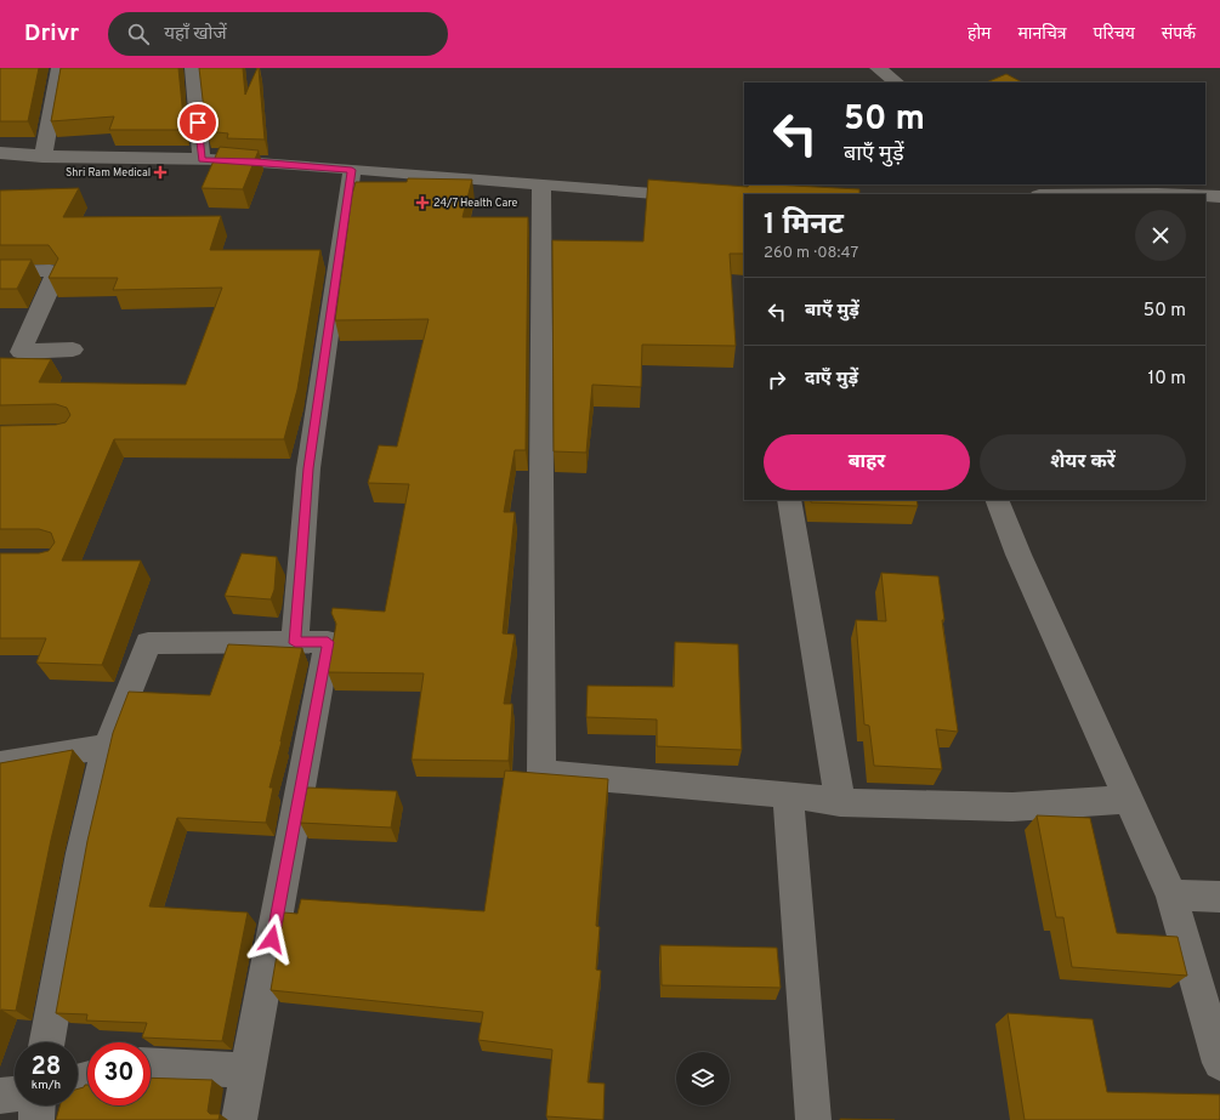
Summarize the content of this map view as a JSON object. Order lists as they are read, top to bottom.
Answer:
{
  "places": {
    "health": ["Shri Ram Medical", "24/7 Health Care"]
  },
  "page": {
    "header": "Drivr",
    "search": "यहाँ खोजें",
    "nav": [
      "होम",
      "मानचित्र",
      "परिचय",
      "संपर्क"
    ],
    "turn": ["50 m", "बाएँ मुड़ें"],
    "heading": ["1 मिनट", "260 m · 08:47"],
    "list": [
      {
        "name": "बाएँ मुड़ें",
        "value": "50 m"
      },
      {
        "name": "दाएँ मुड़ें",
        "value": "10 m"
      }
    ],
    "buttons": ["बाहर", "शेयर करें"],
    "speed": "28 km/h",
    "limit": "30"
  }
}
